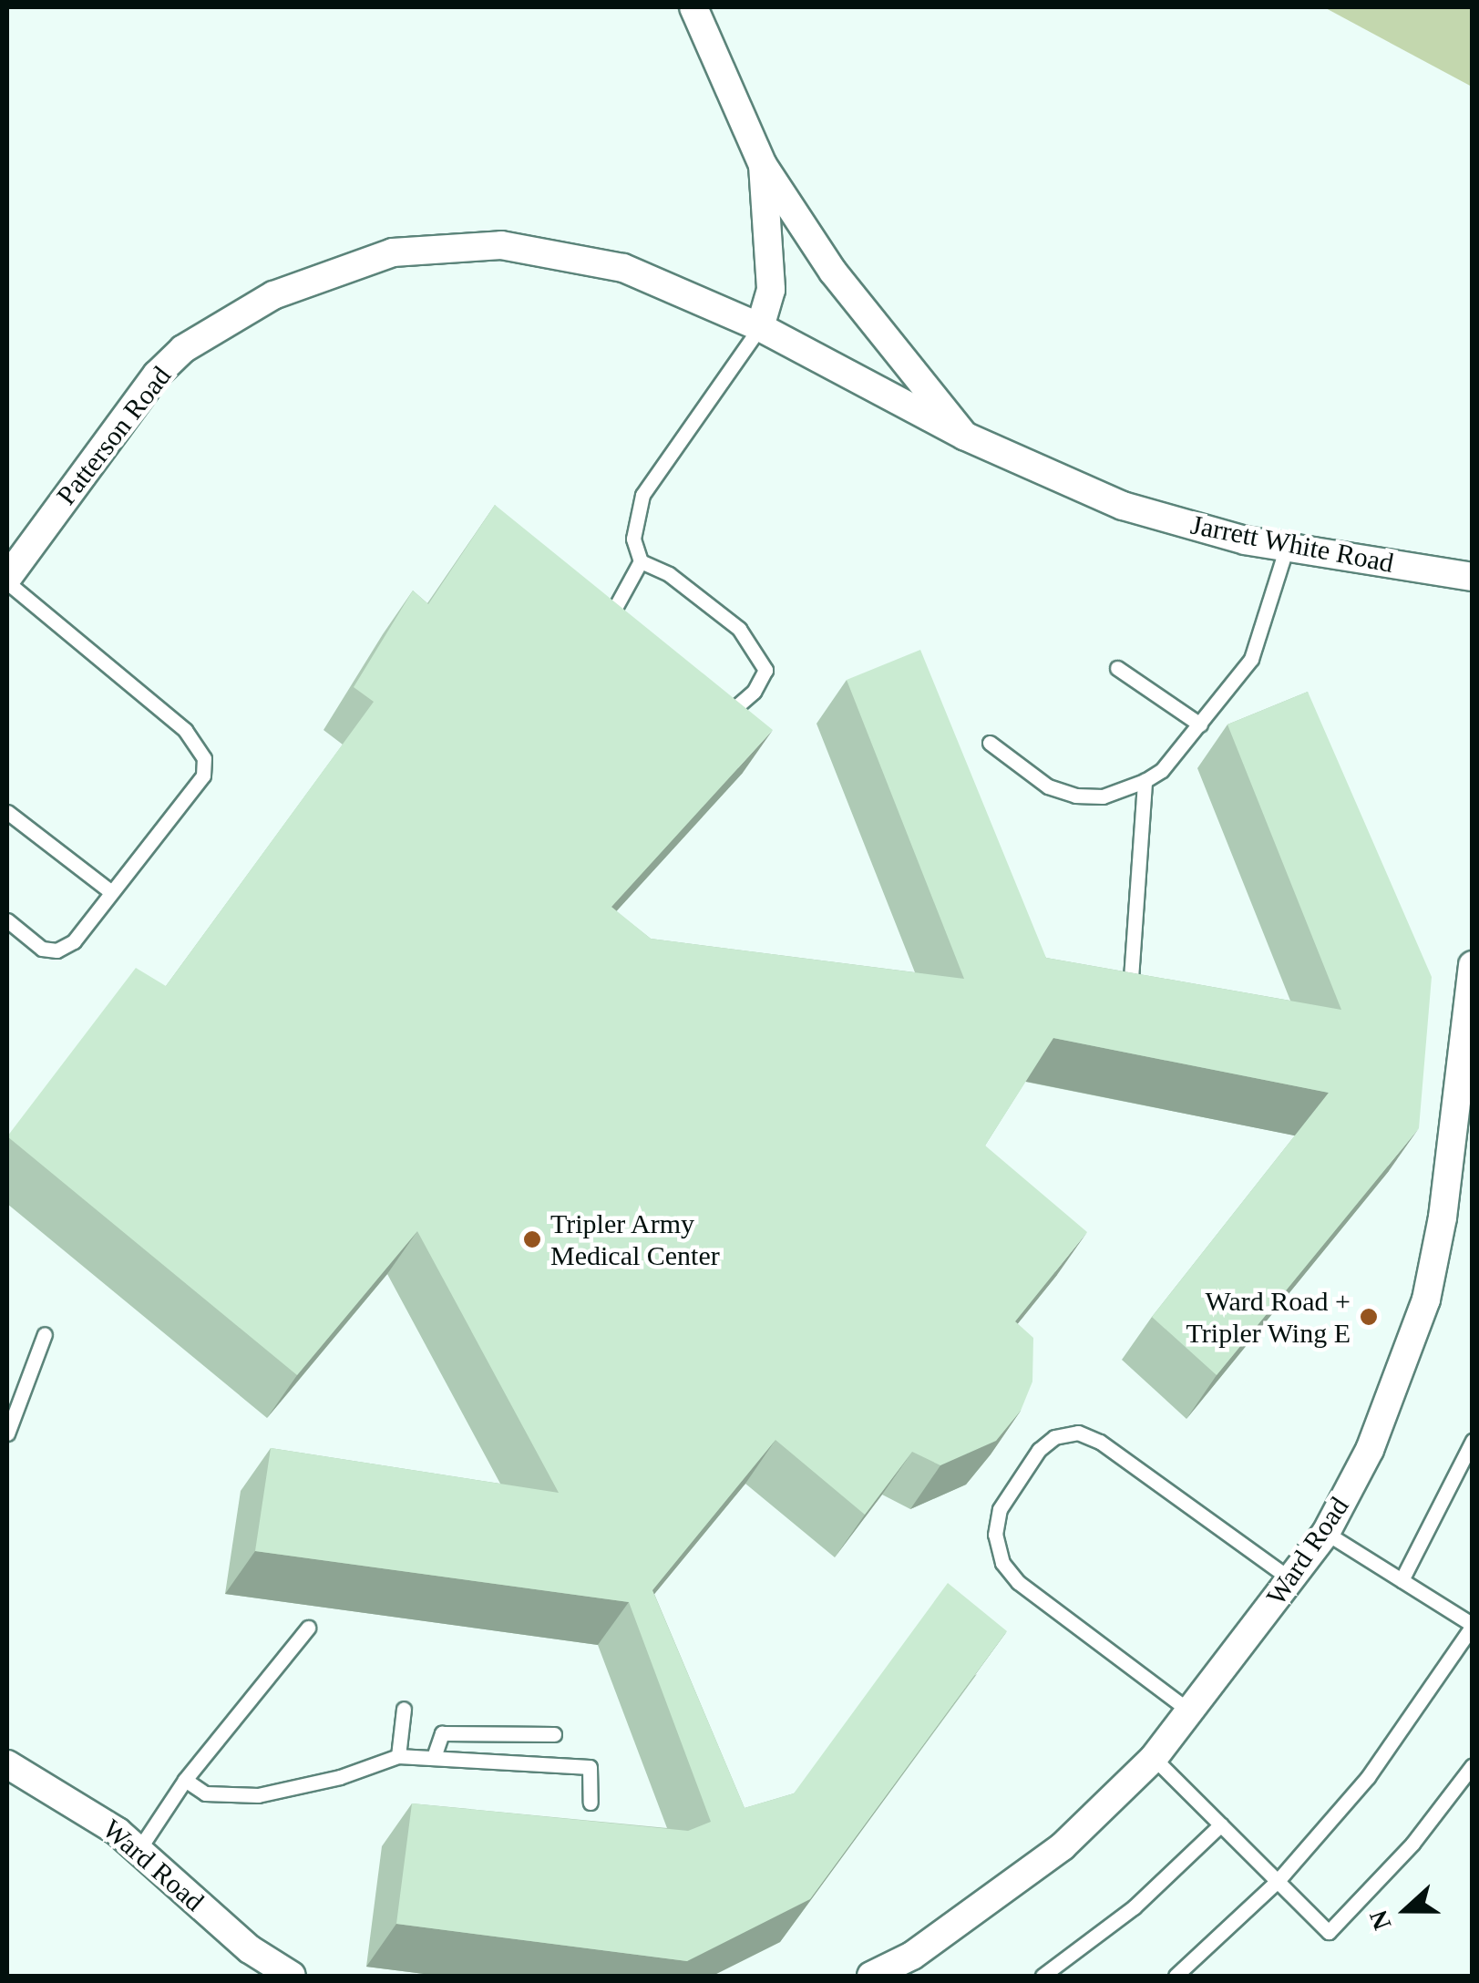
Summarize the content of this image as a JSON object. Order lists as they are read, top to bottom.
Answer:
{
  "streets": {
    "street": ["Patterson Road", "Jarrett White Road", "Ward Road"]
  },
  "crossings": [
    ["Patterson Road", "Jarrett White Road"]
  ],
  "places": ["Tripler Army Medical Center", "Ward Road + Tripler Wing E"],
  "north": "left"
}
